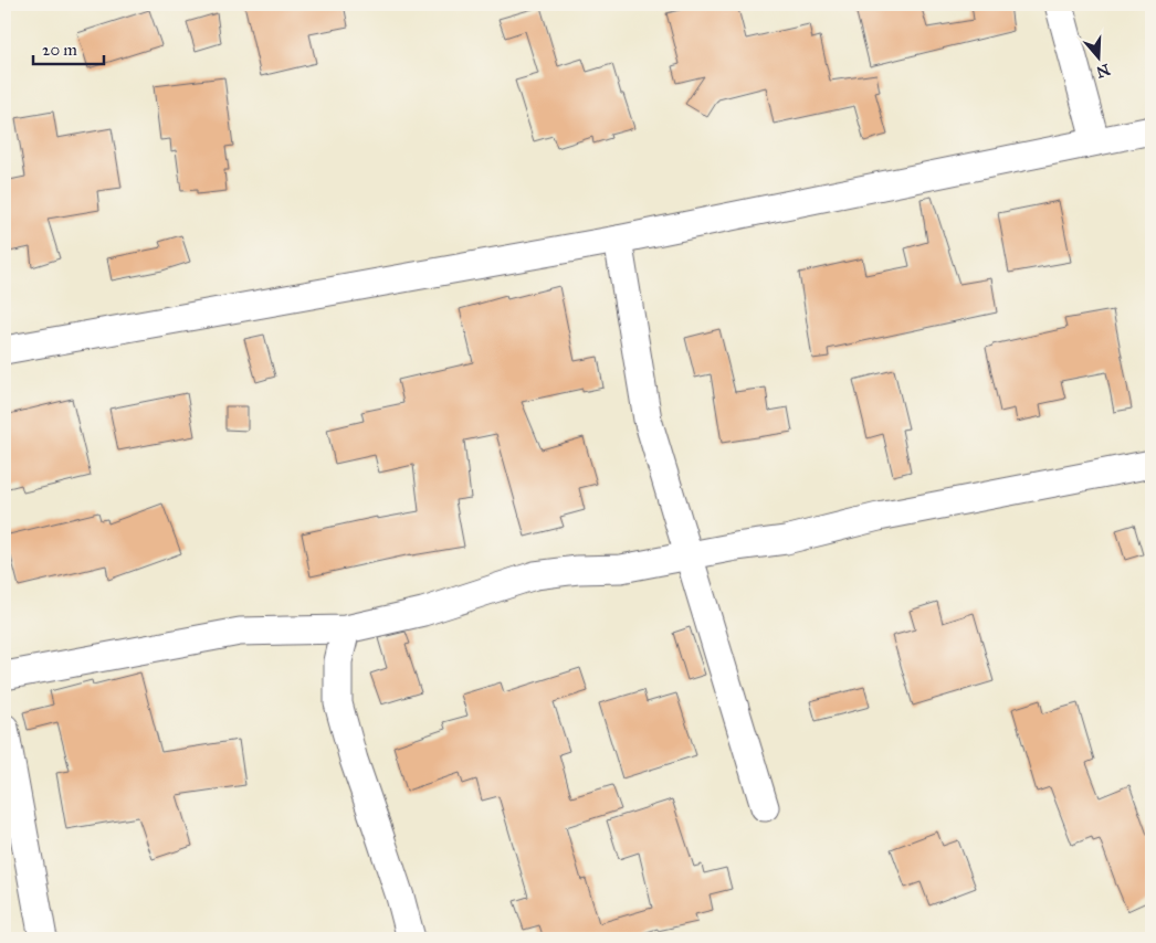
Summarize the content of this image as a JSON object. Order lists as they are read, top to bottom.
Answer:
{
  "scale_bar": "20 m",
  "north": "bottom"
}
